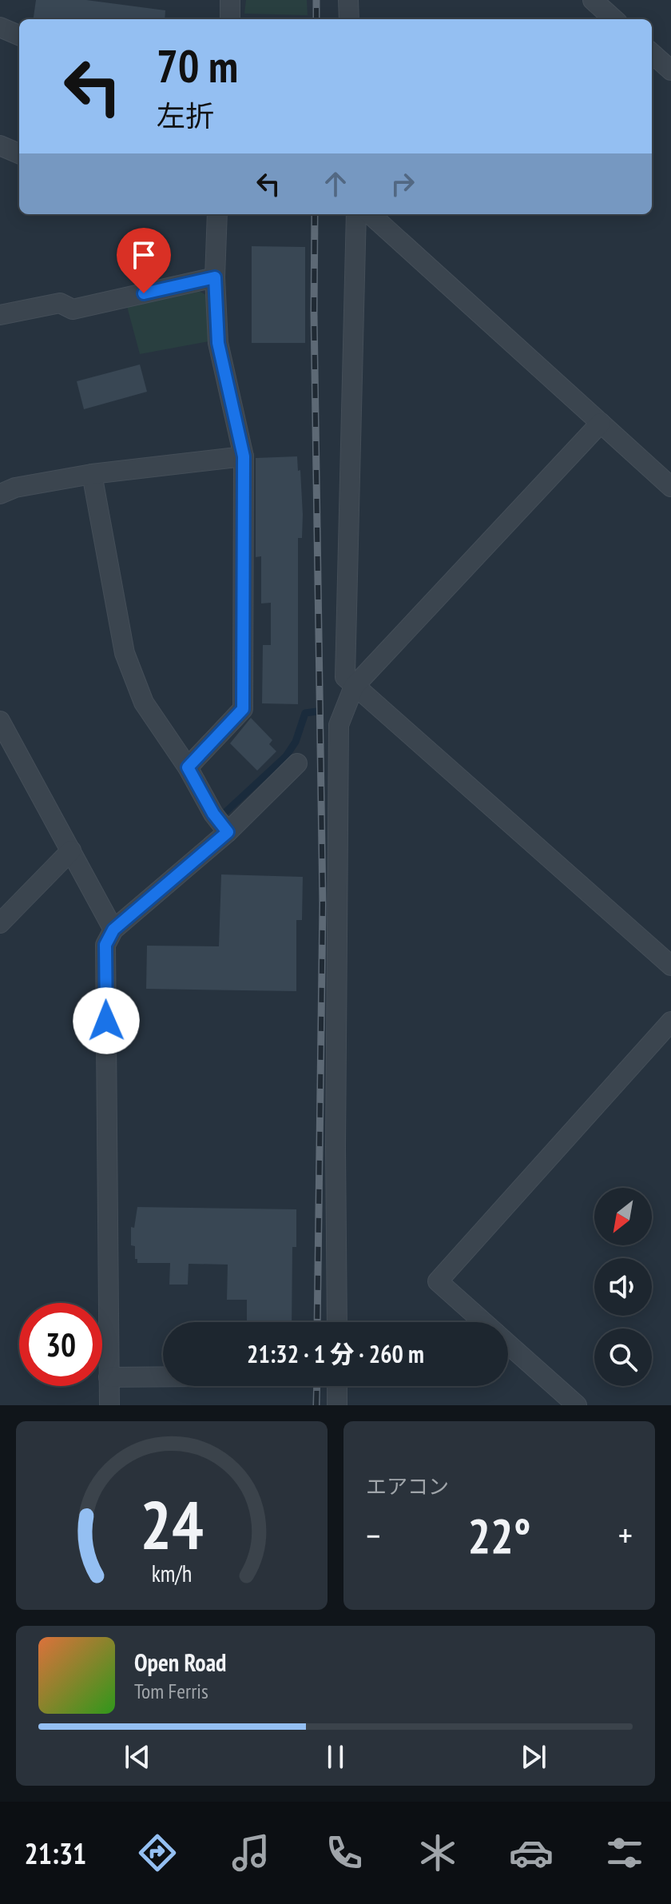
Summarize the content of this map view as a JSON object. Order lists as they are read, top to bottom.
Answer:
{
  "north": "bottom left",
  "page": {
    "turn": ["70 m", "左折"],
    "limit": "30",
    "trip": "21:32 · 1 分 · 260 m",
    "tile": "エアコン",
    "heat": ["−", "22°", "+"],
    "song": ["Open Road", "Tom Ferris"],
    "tabs": "21:31",
    "gauge": ["24", "km/h"]
  }
}
